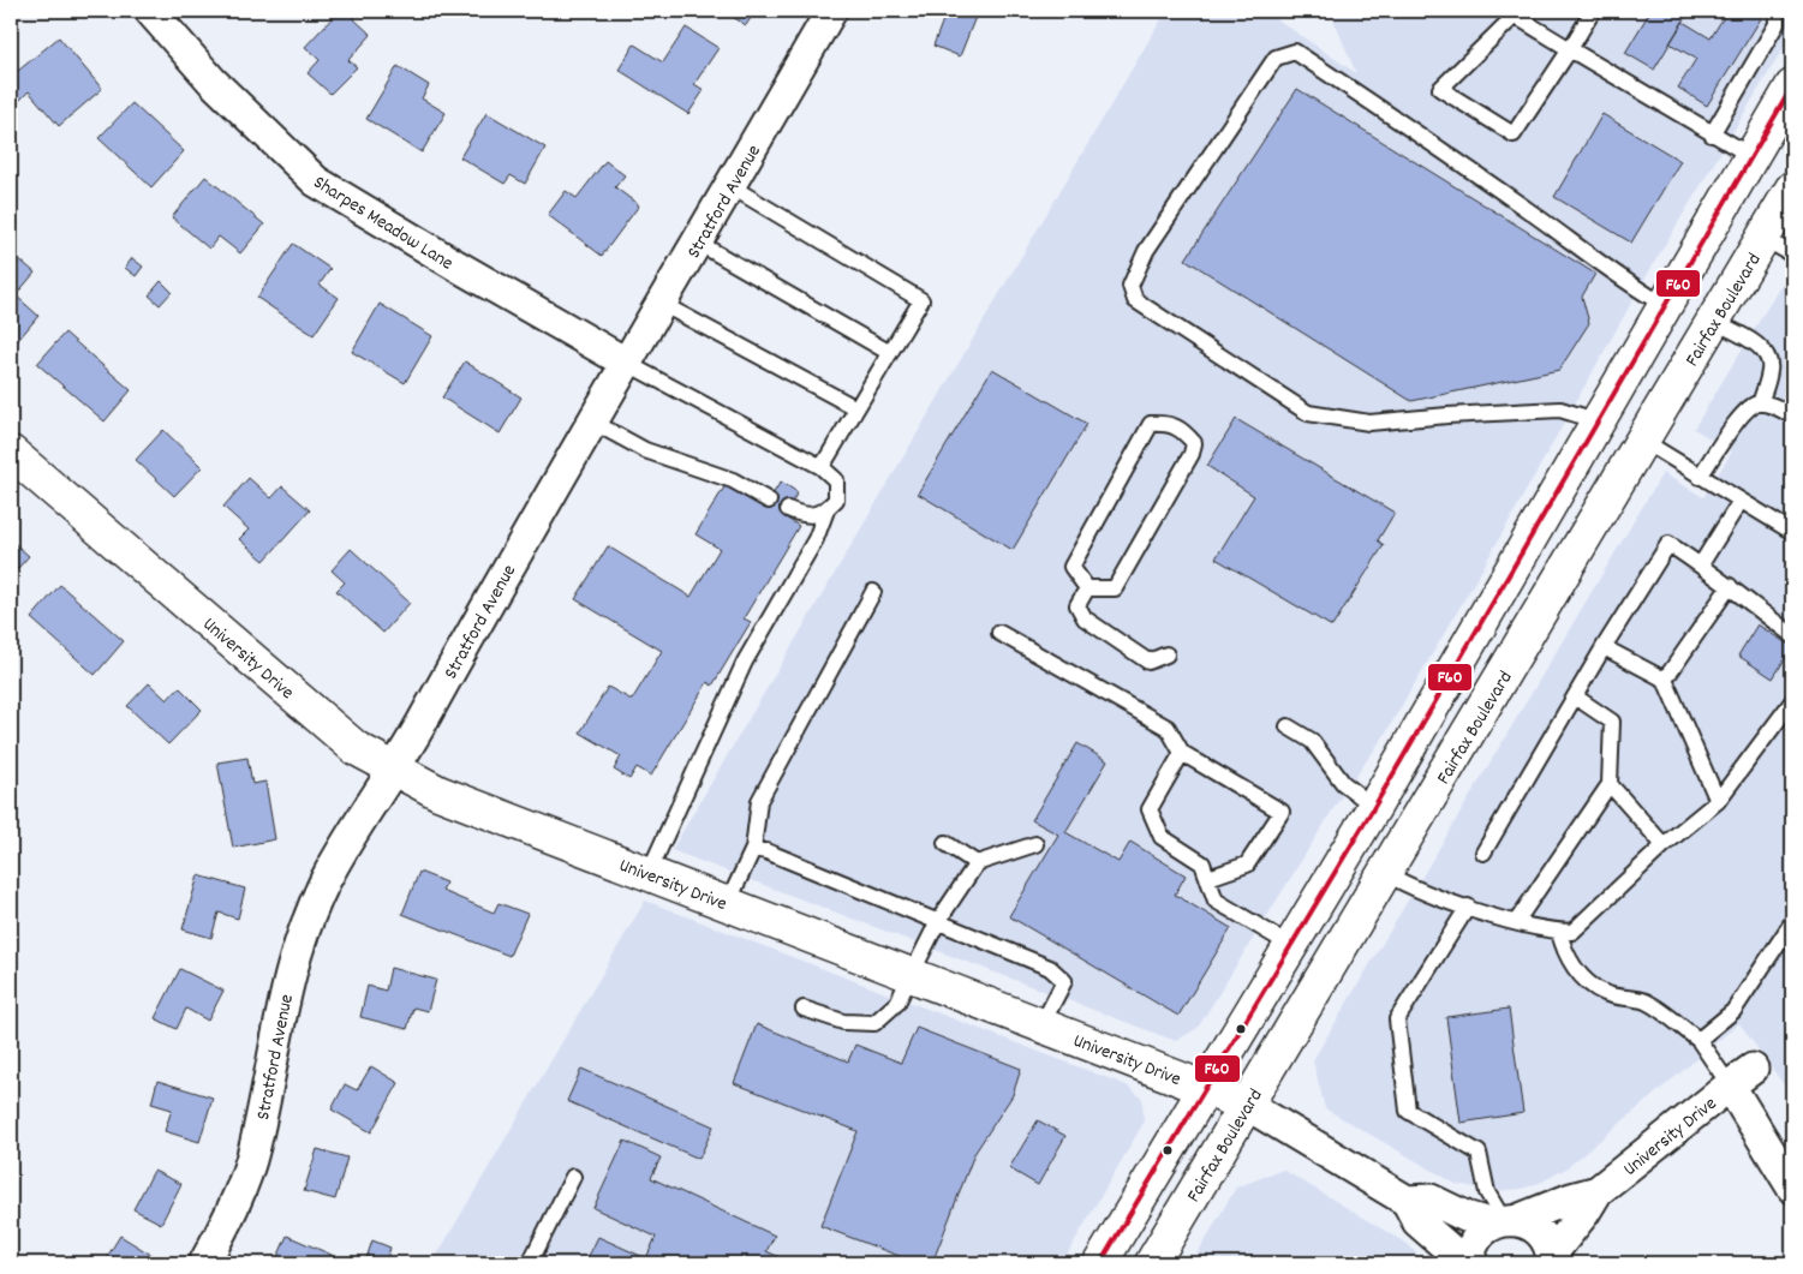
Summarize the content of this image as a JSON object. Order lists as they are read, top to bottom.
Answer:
{
  "streets": {
    "main road": ["Fairfax Boulevard", "University Drive"],
    "street": ["Stratford Avenue", "Sharpes Meadow Lane"]
  },
  "crossings": [
    ["Stratford Avenue", "Sharpes Meadow Lane"],
    ["Stratford Avenue", "University Drive"],
    ["Fairfax Boulevard", "University Drive"]
  ],
  "lines": ["transit line F60"]
}
